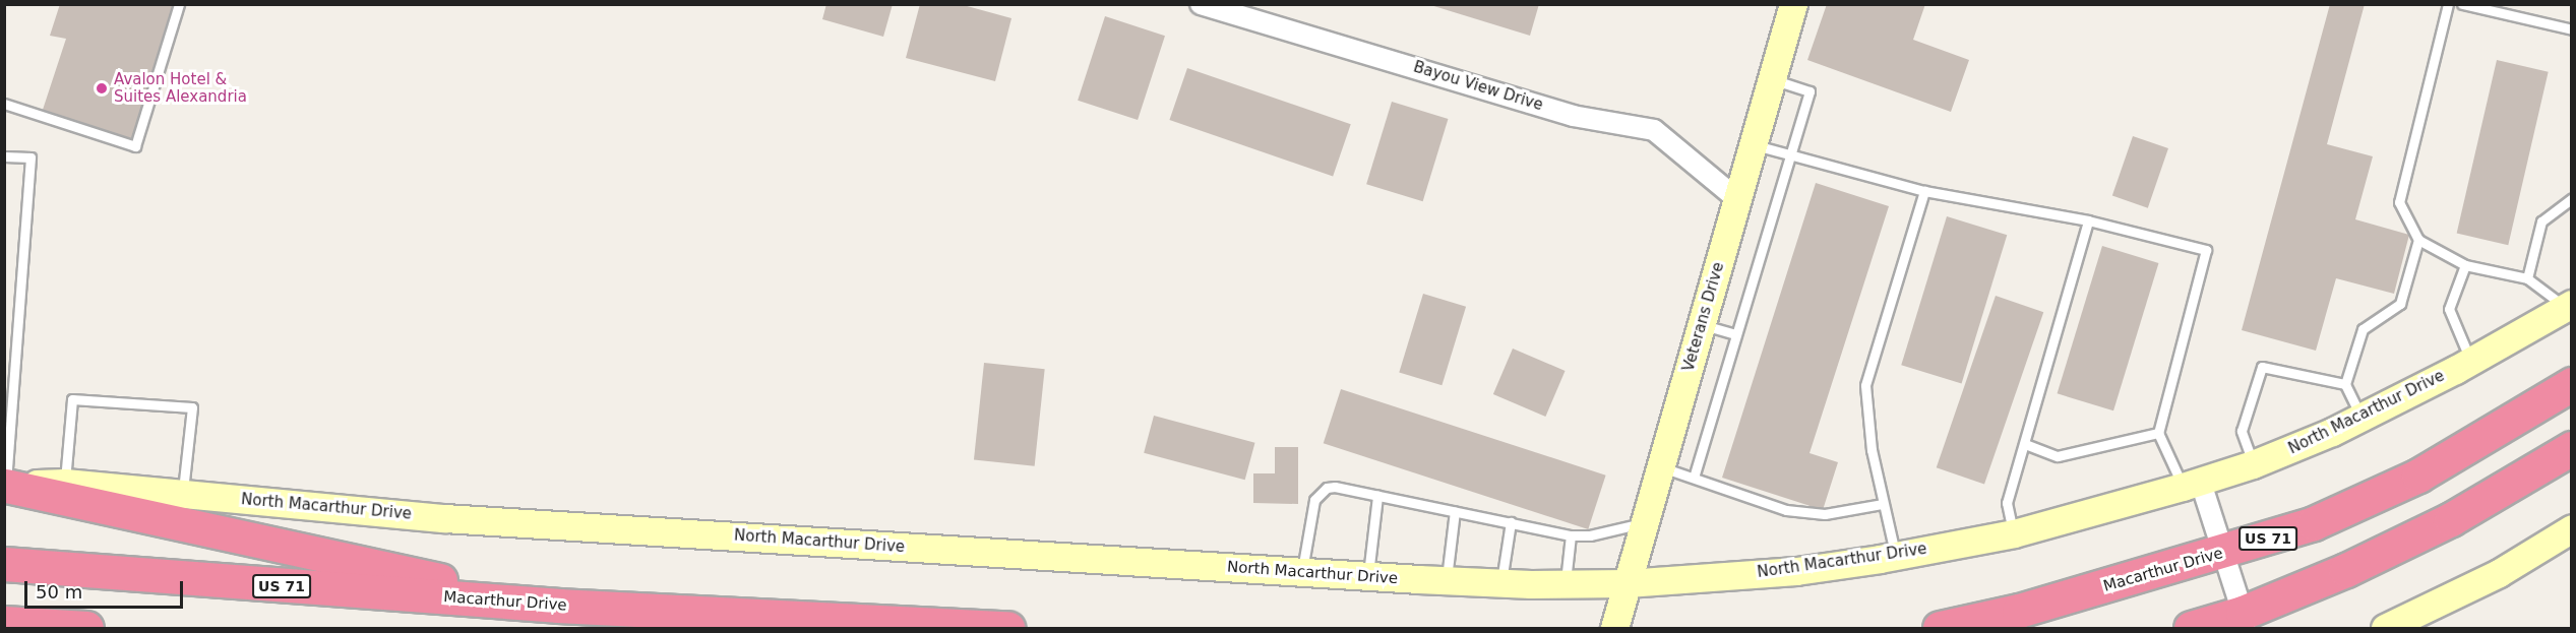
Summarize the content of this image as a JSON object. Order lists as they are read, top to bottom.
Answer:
{
  "streets": {
    "highway": ["US 71", "Macarthur Drive"],
    "street": ["Bayou View Drive", "Veterans Drive", "North Macarthur Drive"]
  },
  "crossings": [
    ["Bayou View Drive", "Veterans Drive"],
    ["Veterans Drive", "North Macarthur Drive"]
  ],
  "places": ["Avalon Hotel & Suites Alexandria"],
  "scale_bar": "50 m"
}
